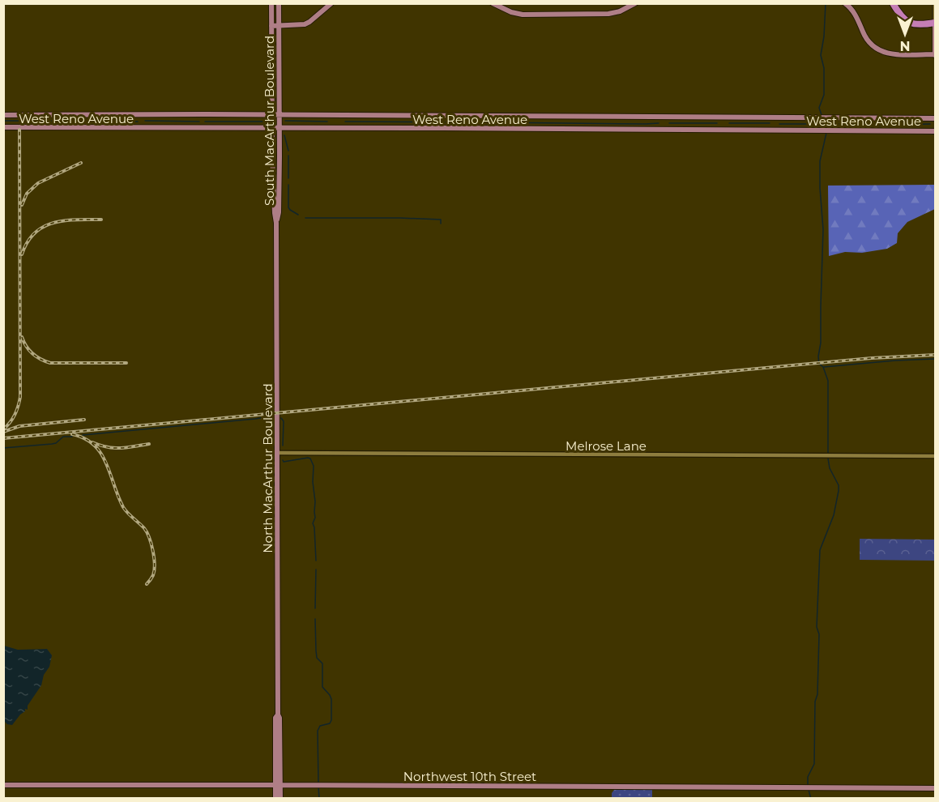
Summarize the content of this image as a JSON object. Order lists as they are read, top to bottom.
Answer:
{
  "streets": {
    "main road": [
      "West Reno Avenue",
      "South MacArthur Boulevard",
      "North MacArthur Boulevard",
      "Northwest 10th Street"
    ],
    "street": ["Melrose Lane"]
  },
  "crossings": [
    ["West Reno Avenue", "South MacArthur Boulevard"],
    ["South MacArthur Boulevard", "North MacArthur Boulevard"],
    ["Melrose Lane", "North MacArthur Boulevard"],
    ["North MacArthur Boulevard", "Northwest 10th Street"]
  ],
  "north": "bottom"
}
